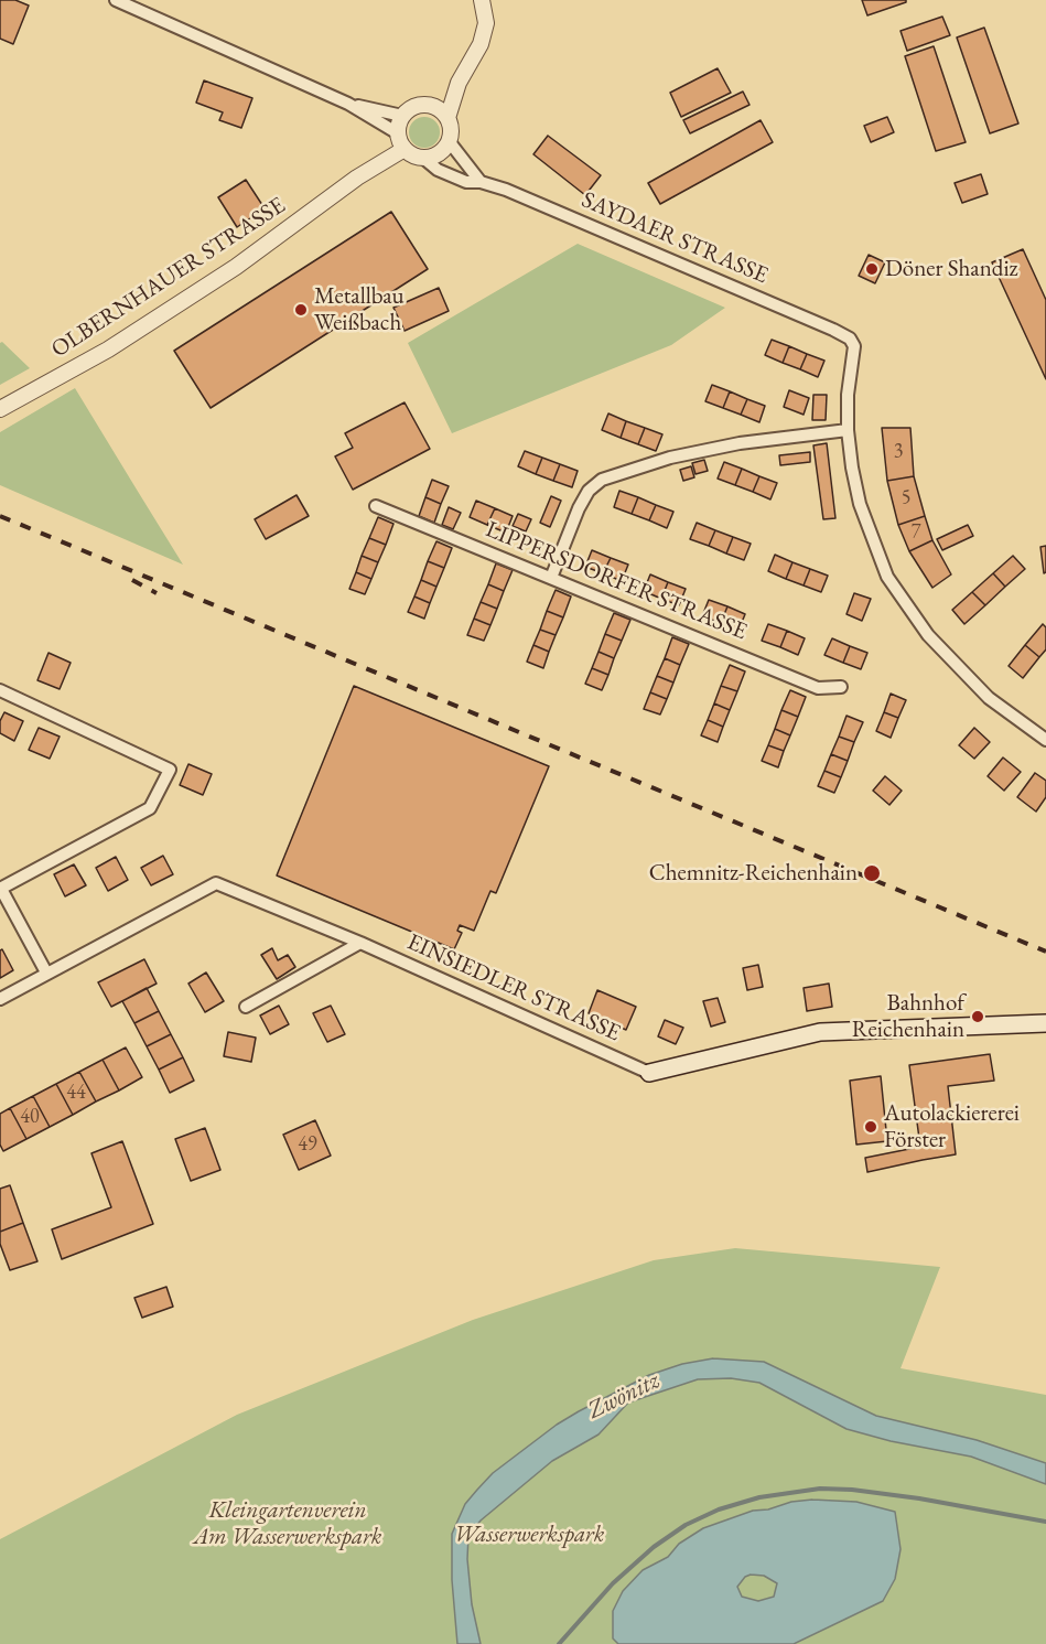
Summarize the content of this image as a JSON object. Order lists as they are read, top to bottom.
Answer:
{
  "streets": {
    "street": [
      "SAYDAER STRASSE",
      "OLBERNHAUER STRASSE",
      "LIPPERSDORFER STRASSE",
      "EINSIEDLER STRASSE"
    ]
  },
  "crossings": [
    ["SAYDAER STRASSE", "OLBERNHAUER STRASSE"]
  ],
  "water": ["Zwönitz"],
  "parks": ["Kleingartenverein Am Wasserwerkspark", "Wasserwerkspark"],
  "places": [
    "Döner Shandiz",
    "Metallbau Weißbach",
    "Chemnitz-Reichenhain",
    "Bahnhof Reichenhain",
    "Autolackiererei Förster"
  ],
  "house_numbers": [
    "3",
    "5",
    "7",
    "44",
    "40",
    "49"
  ]
}
